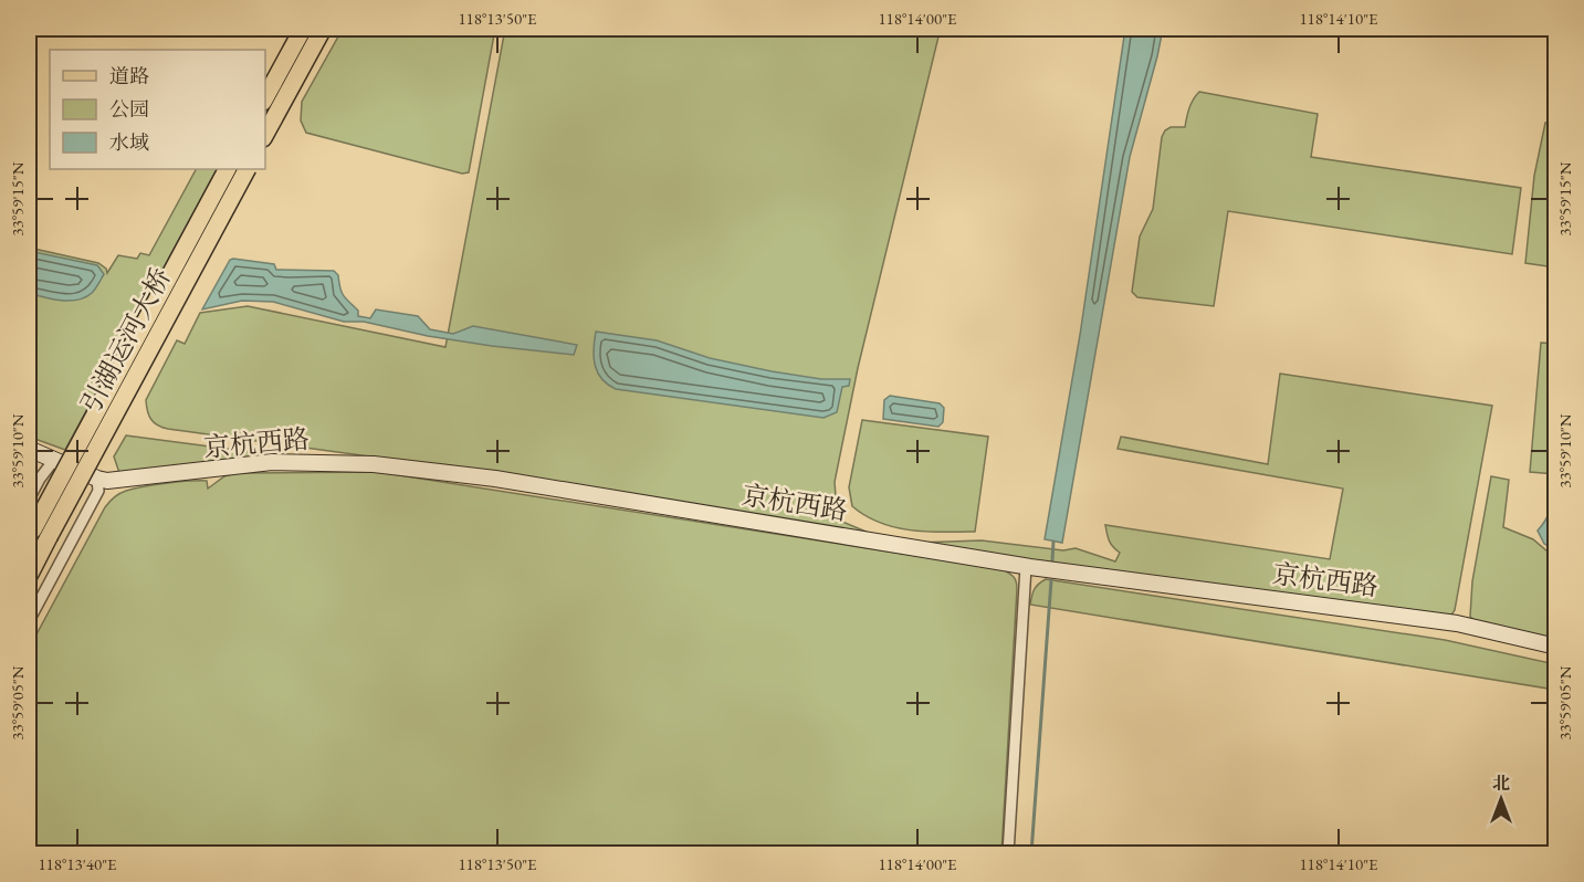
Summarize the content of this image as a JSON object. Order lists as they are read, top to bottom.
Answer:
{
  "streets": {
    "main road": ["引湖运河大桥", "京杭西路"]
  },
  "legend": ["道路", "公园", "水域"],
  "north": "top",
  "coordinates": [
    "118°13'50\"E",
    "118°14'00\"E",
    "118°14'10\"E",
    "33°59'15\"N",
    "33°59'10\"N",
    "33°59'05\"N",
    "118°13'40\"E"
  ]
}
